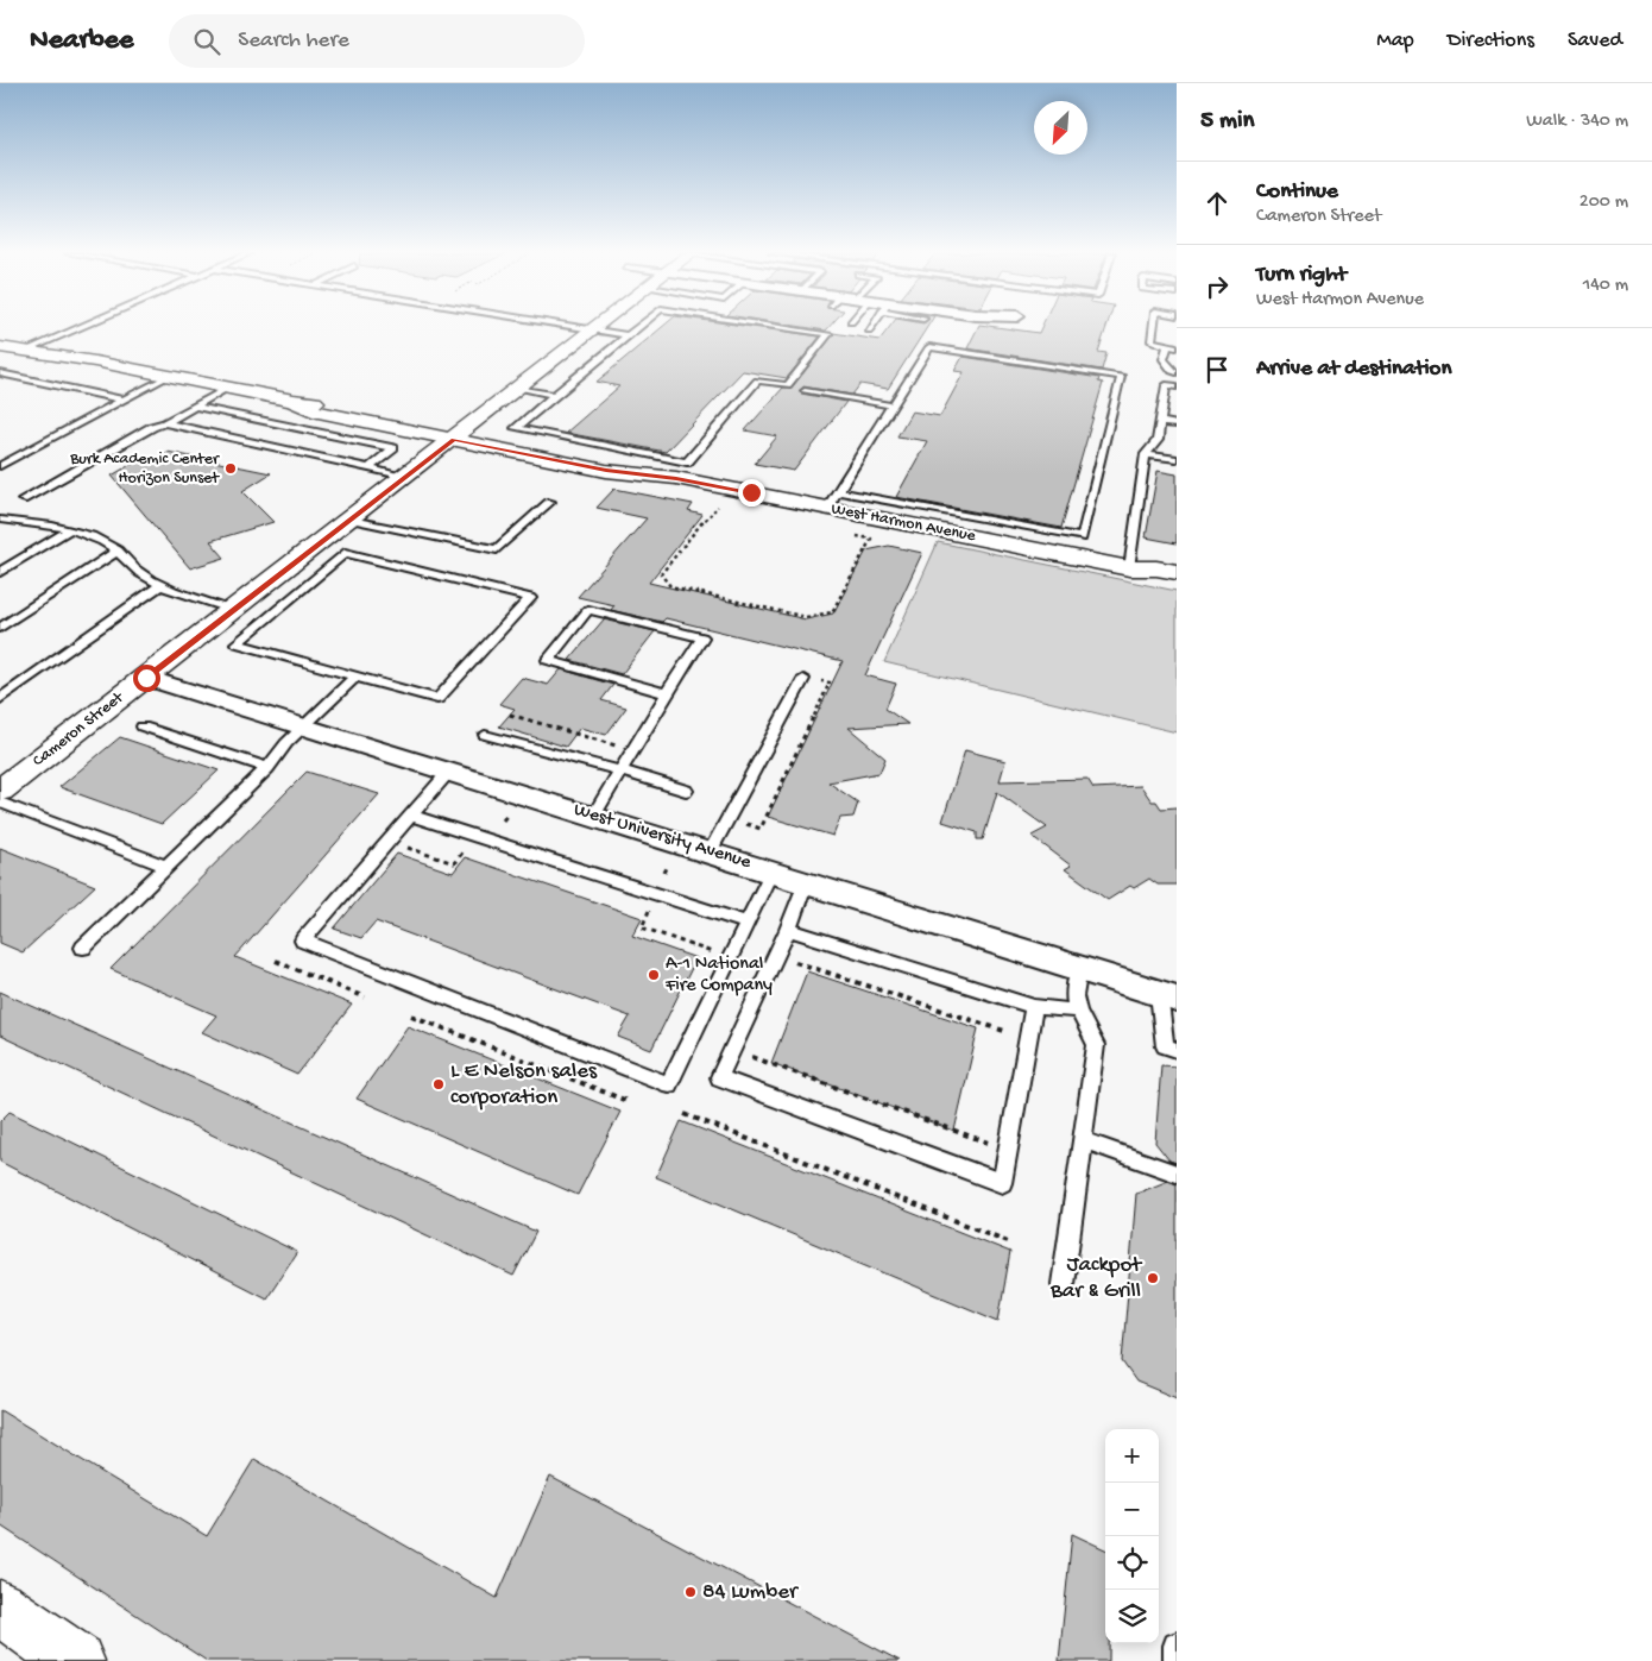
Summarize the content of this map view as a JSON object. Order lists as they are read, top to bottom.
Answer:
{
  "streets": {
    "main road": ["West Harmon Avenue", "Cameron Street"],
    "street": ["West University Avenue"]
  },
  "crossings": [
    ["West Harmon Avenue", "Cameron Street"],
    ["Cameron Street", "West University Avenue"]
  ],
  "places": [
    "Burk Academic Center Horizon Sunset",
    "A-1 National Fire Company",
    "L E Nelson sales corporation",
    "Jackpot Bar & Grill",
    "84 Lumber"
  ],
  "north": "bottom left",
  "page": {
    "header": "Nearbee",
    "search": "Search here",
    "nav": ["Map", "Directions", "Saved"],
    "heading": ["5 min", "Walk · 340 m"],
    "list": [
      ["Continue", "Cameron Street", "200 m"],
      ["Turn right", "West Harmon Avenue", "140 m"],
      "Arrive at destination"
    ],
    "map_buttons": ["+", "−"]
  }
}
